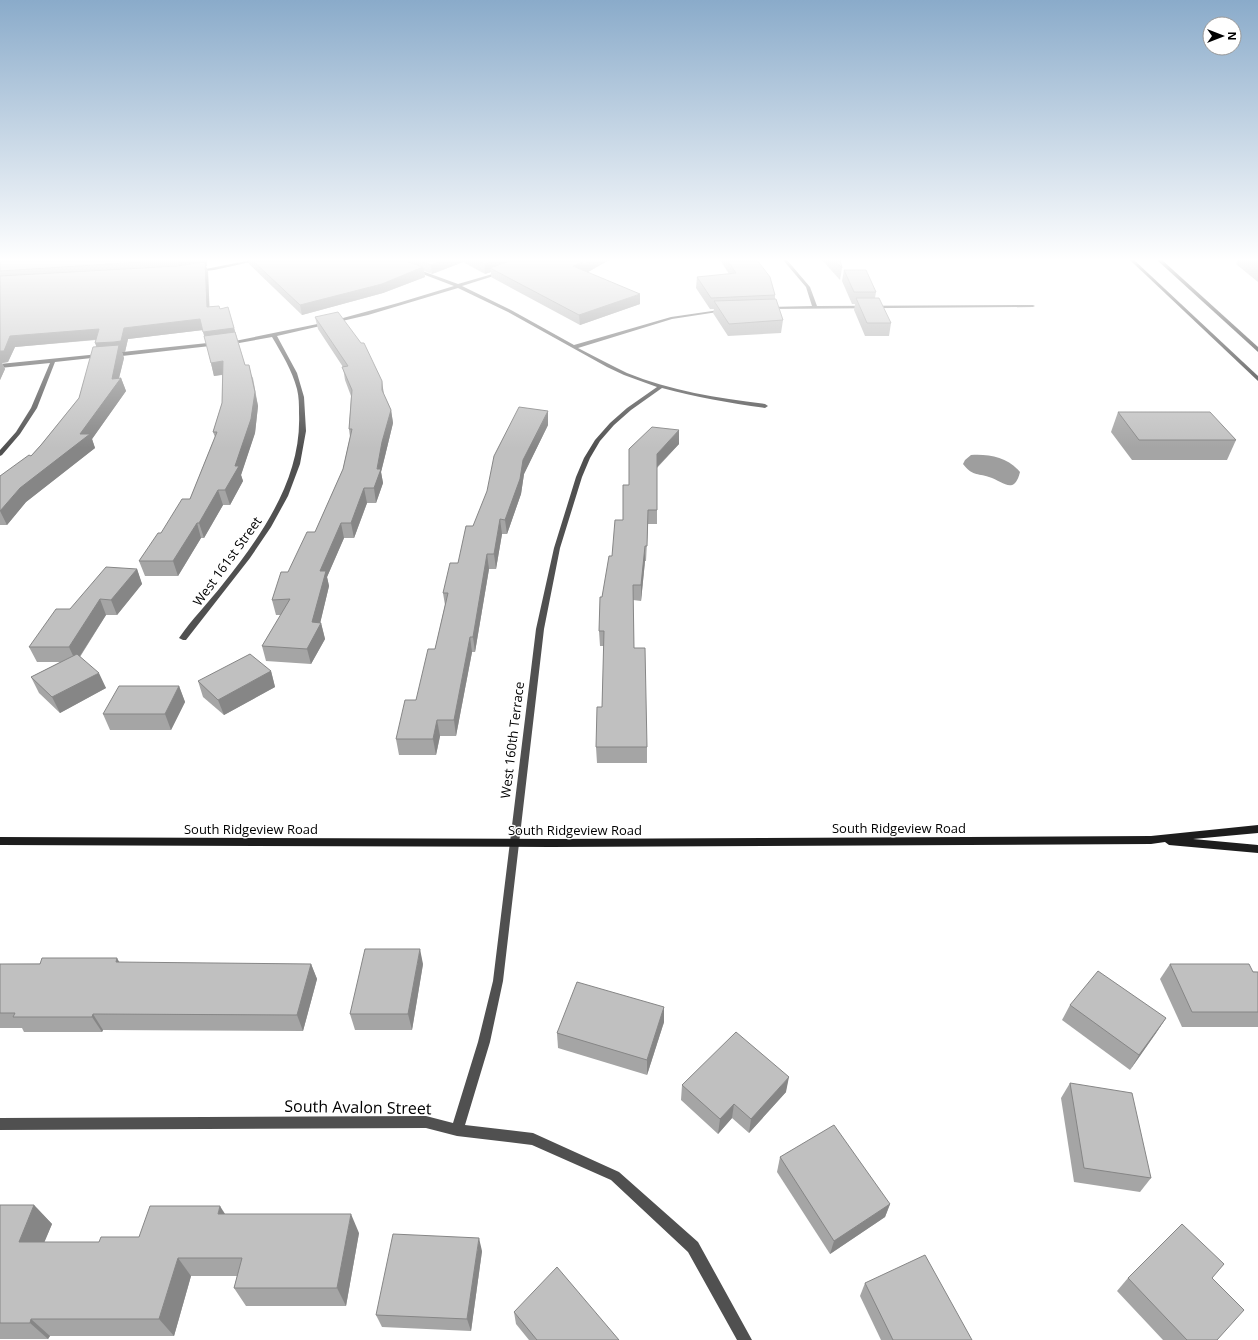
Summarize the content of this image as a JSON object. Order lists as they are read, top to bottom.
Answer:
{
  "streets": {
    "main road": ["South Ridgeview Road"],
    "street": ["West 161st Street", "West 160th Terrace", "South Avalon Street"]
  },
  "crossings": [
    ["West 160th Terrace", "South Ridgeview Road"],
    ["West 160th Terrace", "South Avalon Street"]
  ],
  "north": "right"
}
